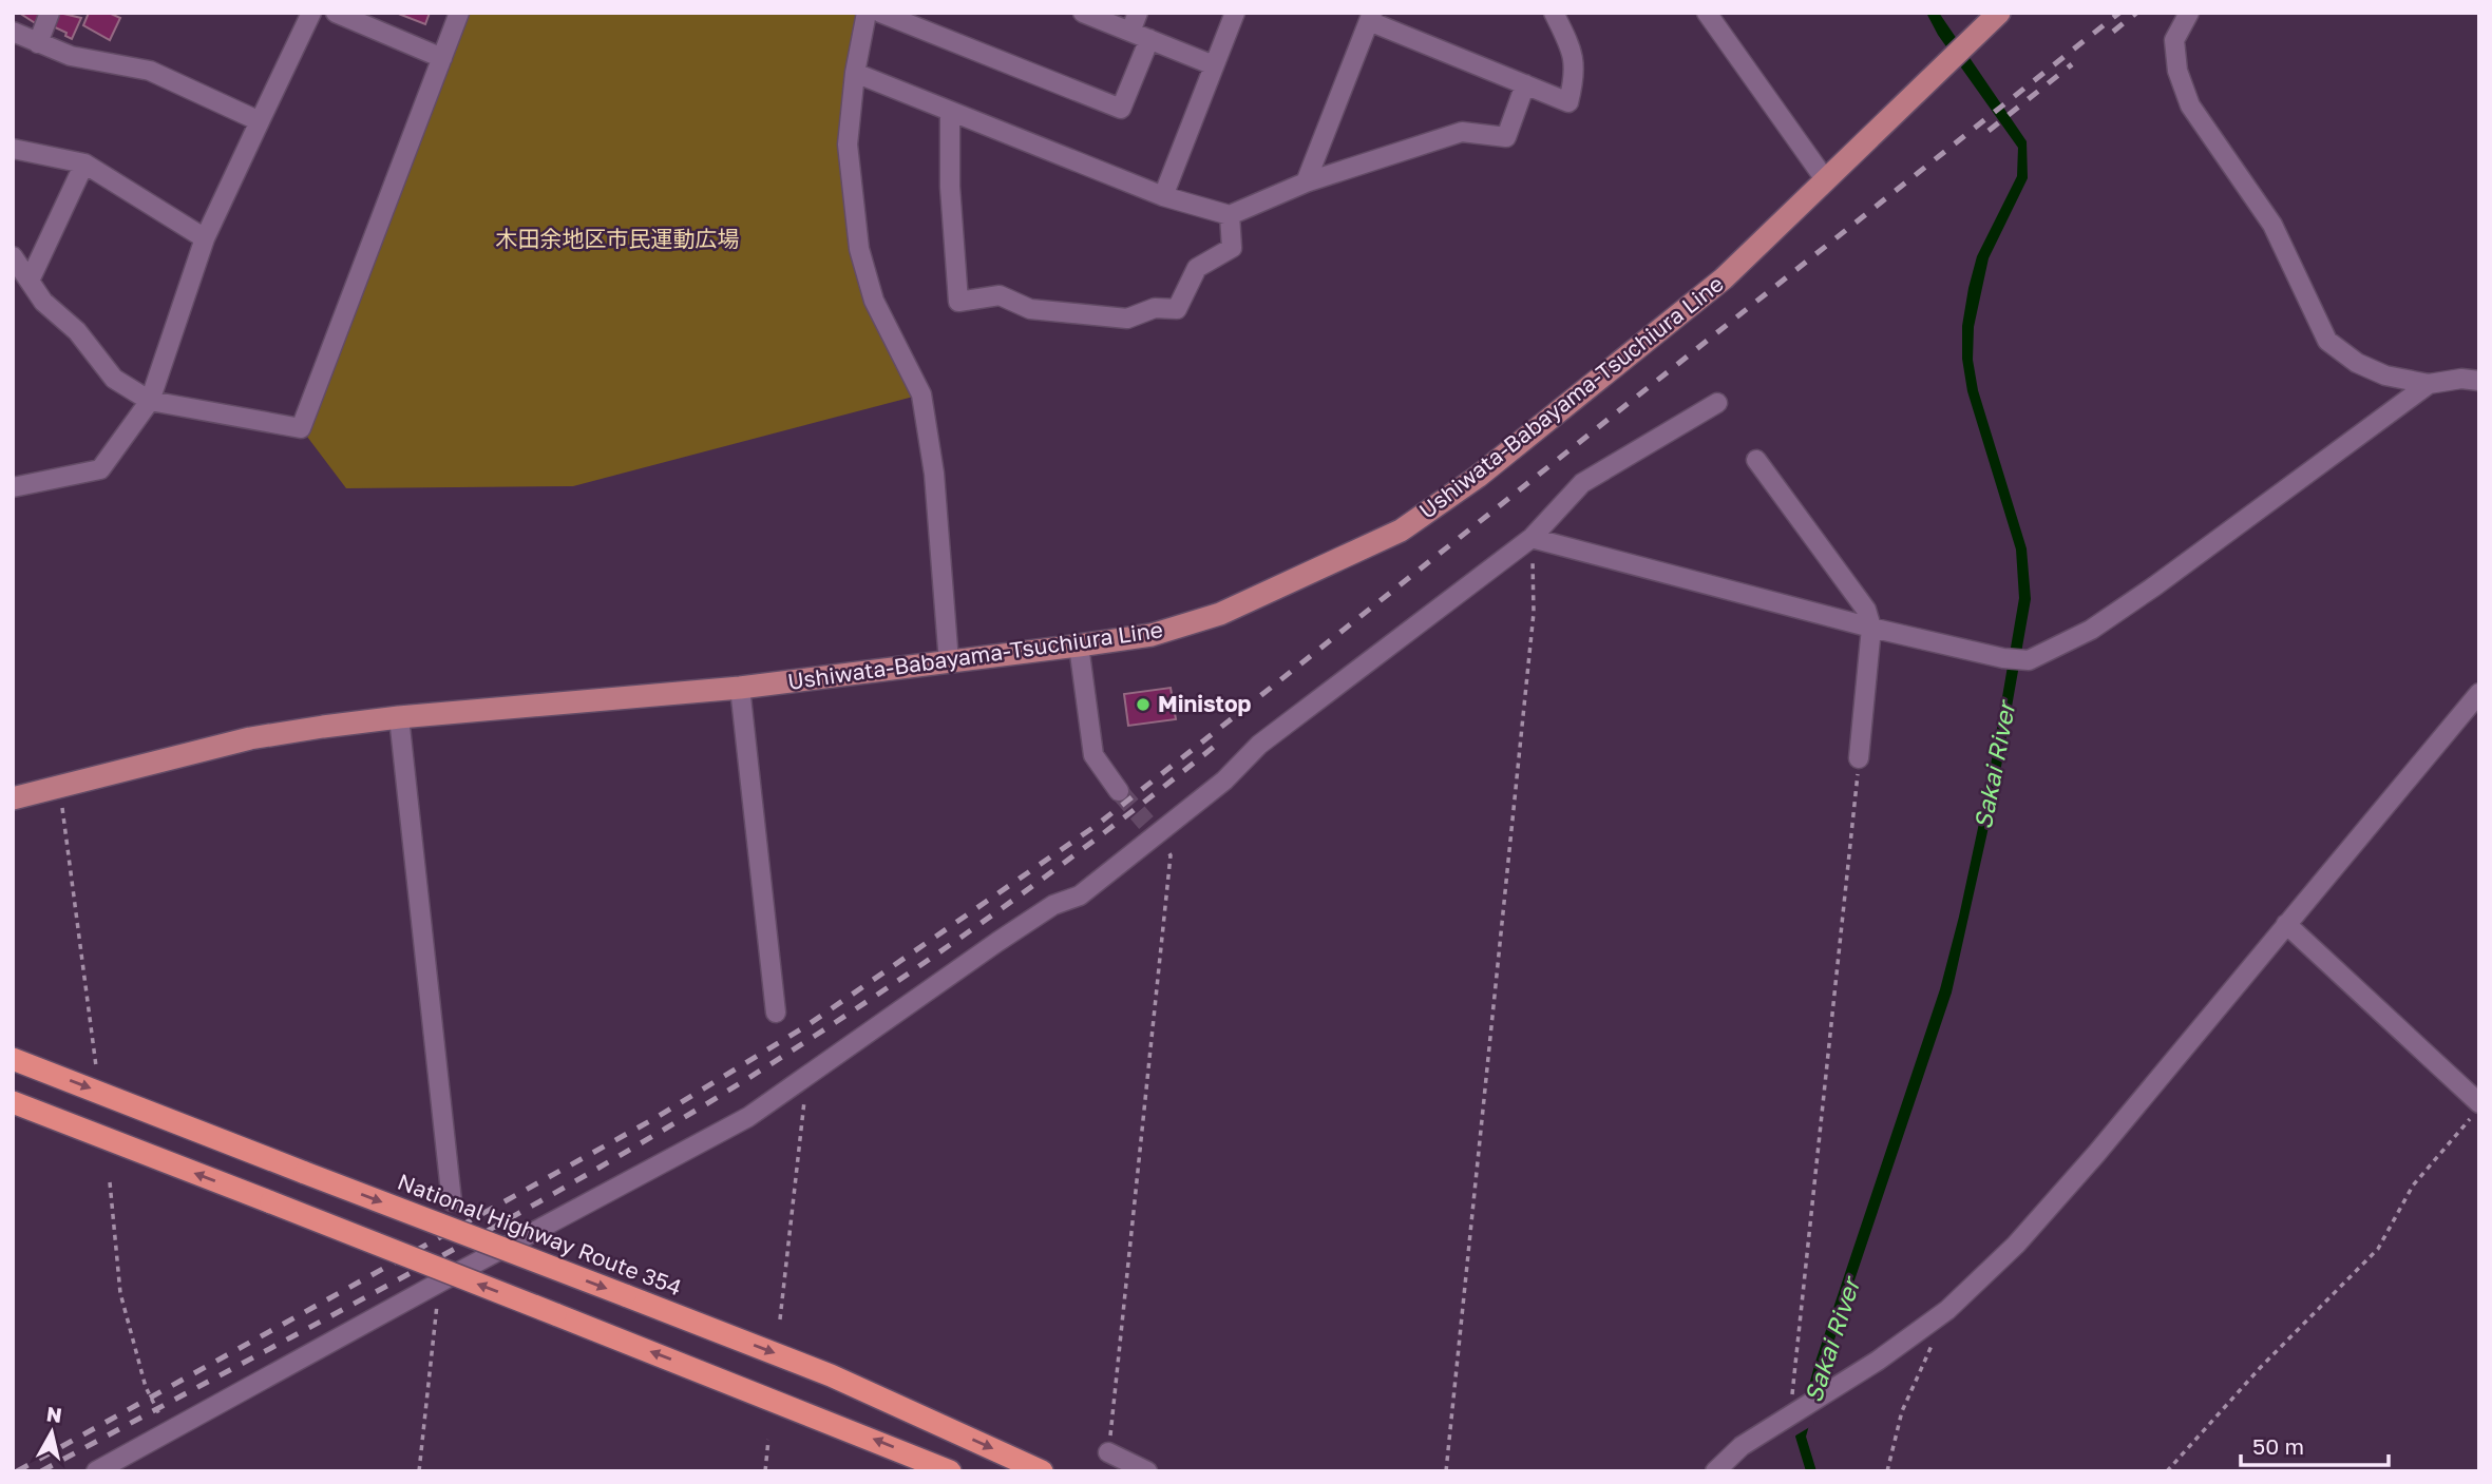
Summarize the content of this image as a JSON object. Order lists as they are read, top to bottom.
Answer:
{
  "streets": {
    "highway": ["National Highway Route 354"],
    "main road": ["Ushiwata-Babayama-Tsuchiura Line"]
  },
  "water": ["Sakai River"],
  "parks": ["木田余地区市民運動広場"],
  "places": ["Ministop"],
  "scale_bar": "50 m",
  "north": "top"
}
